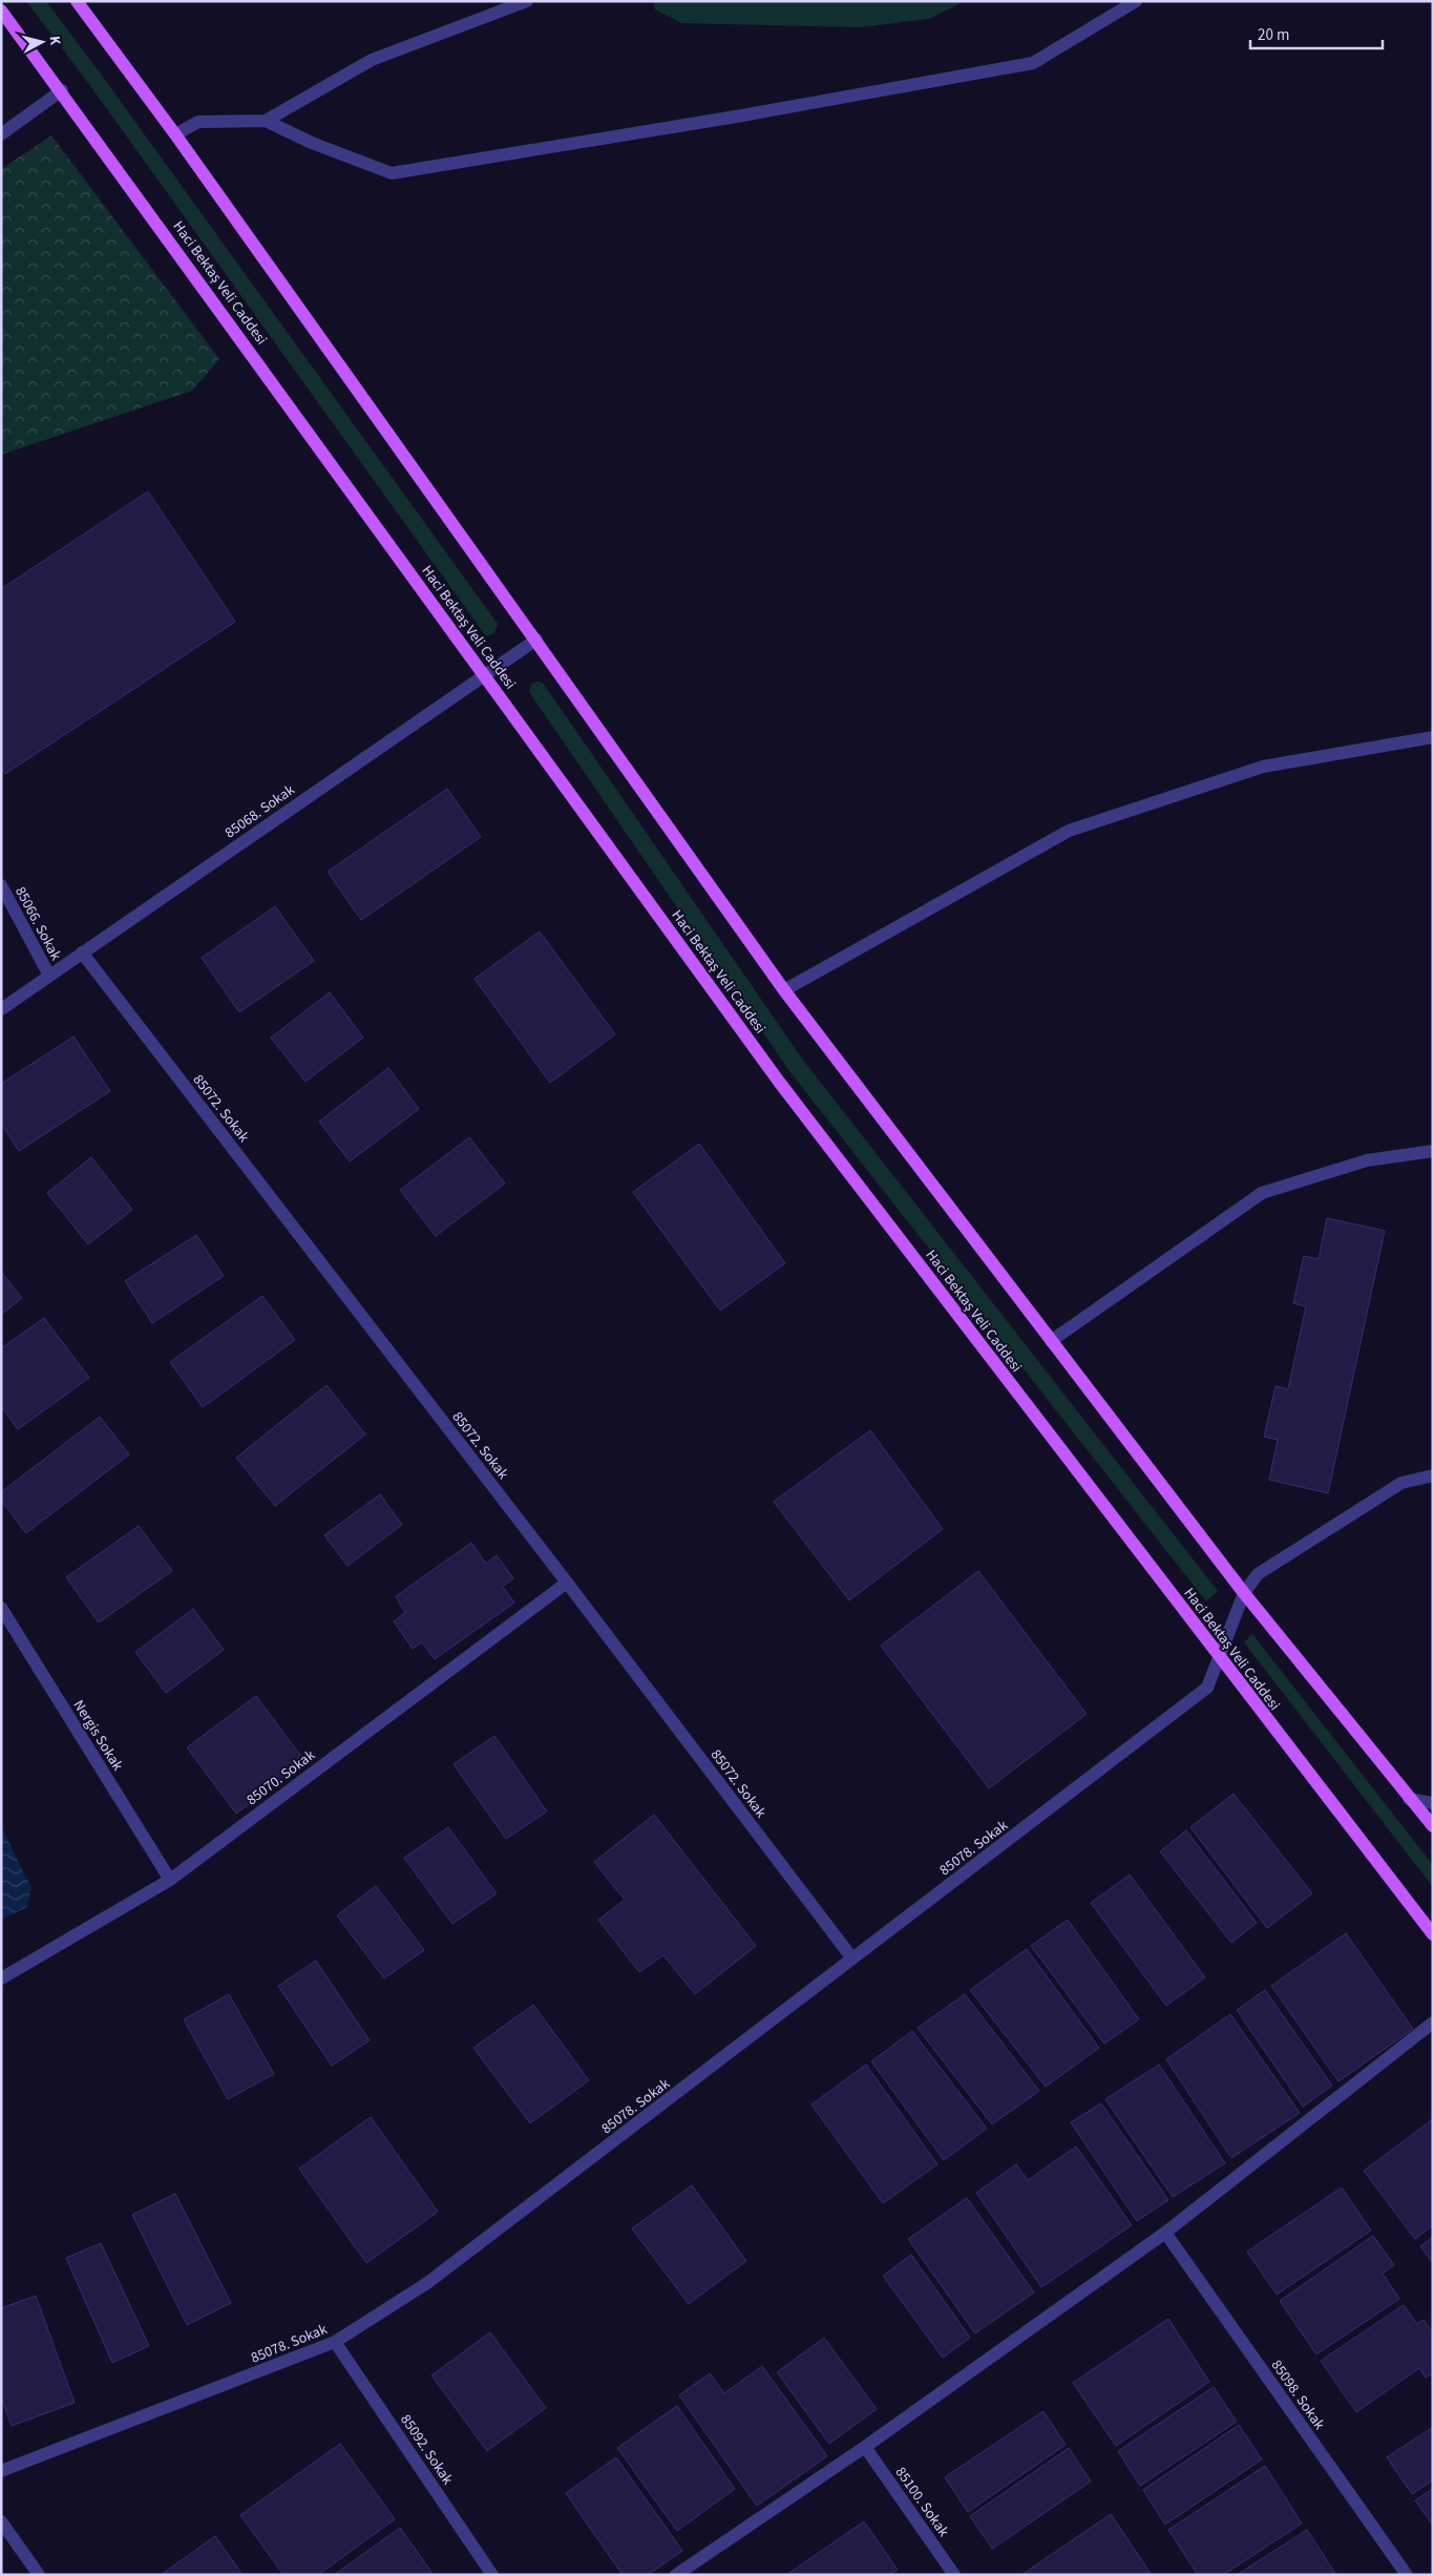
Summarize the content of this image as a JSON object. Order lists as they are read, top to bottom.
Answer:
{
  "streets": {
    "main road": ["Haci Bektaş Veli Caddesi"],
    "street": [
      "85068. Sokak",
      "85066. Sokak",
      "85072. Sokak",
      "Nergis Sokak",
      "85070. Sokak",
      "85078. Sokak",
      "85098. Sokak",
      "85092. Sokak",
      "85100. Sokak"
    ]
  },
  "crossings": [
    ["Haci Bektaş Veli Caddesi", "85068. Sokak"],
    ["Haci Bektaş Veli Caddesi", "85078. Sokak"],
    ["85068. Sokak", "85066. Sokak"],
    ["85068. Sokak", "85072. Sokak"],
    ["85072. Sokak", "85070. Sokak"],
    ["85072. Sokak", "85078. Sokak"],
    ["Nergis Sokak", "85070. Sokak"],
    ["85078. Sokak", "85092. Sokak"]
  ],
  "scale_bar": "20 m",
  "north": "right"
}
